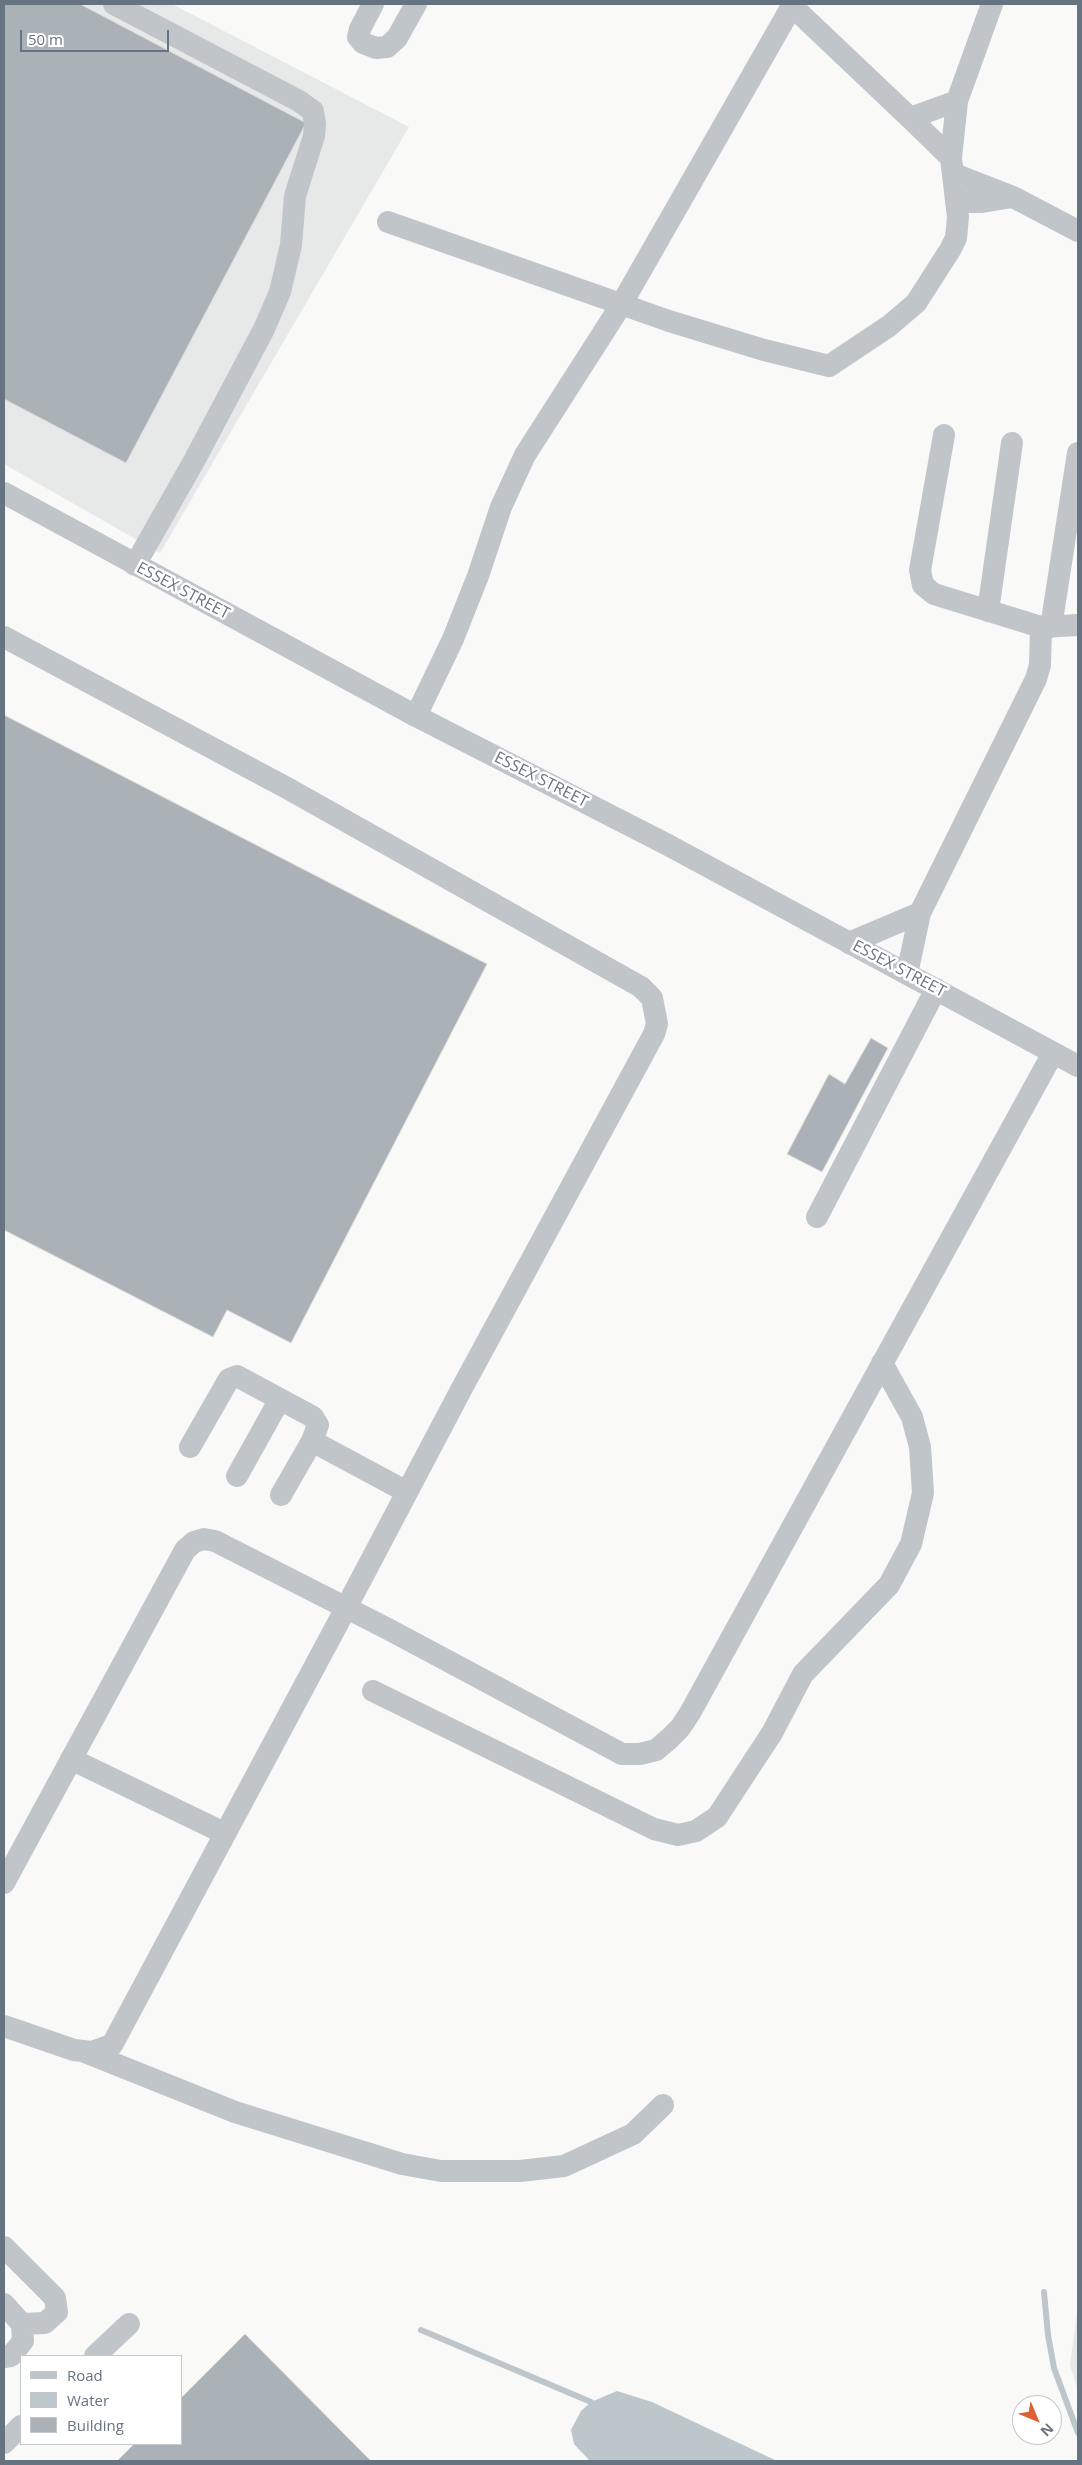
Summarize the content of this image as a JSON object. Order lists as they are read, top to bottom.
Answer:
{
  "streets": {
    "street": ["ESSEX STREET"]
  },
  "legend": ["Road", "Water", "Building"],
  "scale_bar": "50 m",
  "north": "bottom right"
}
